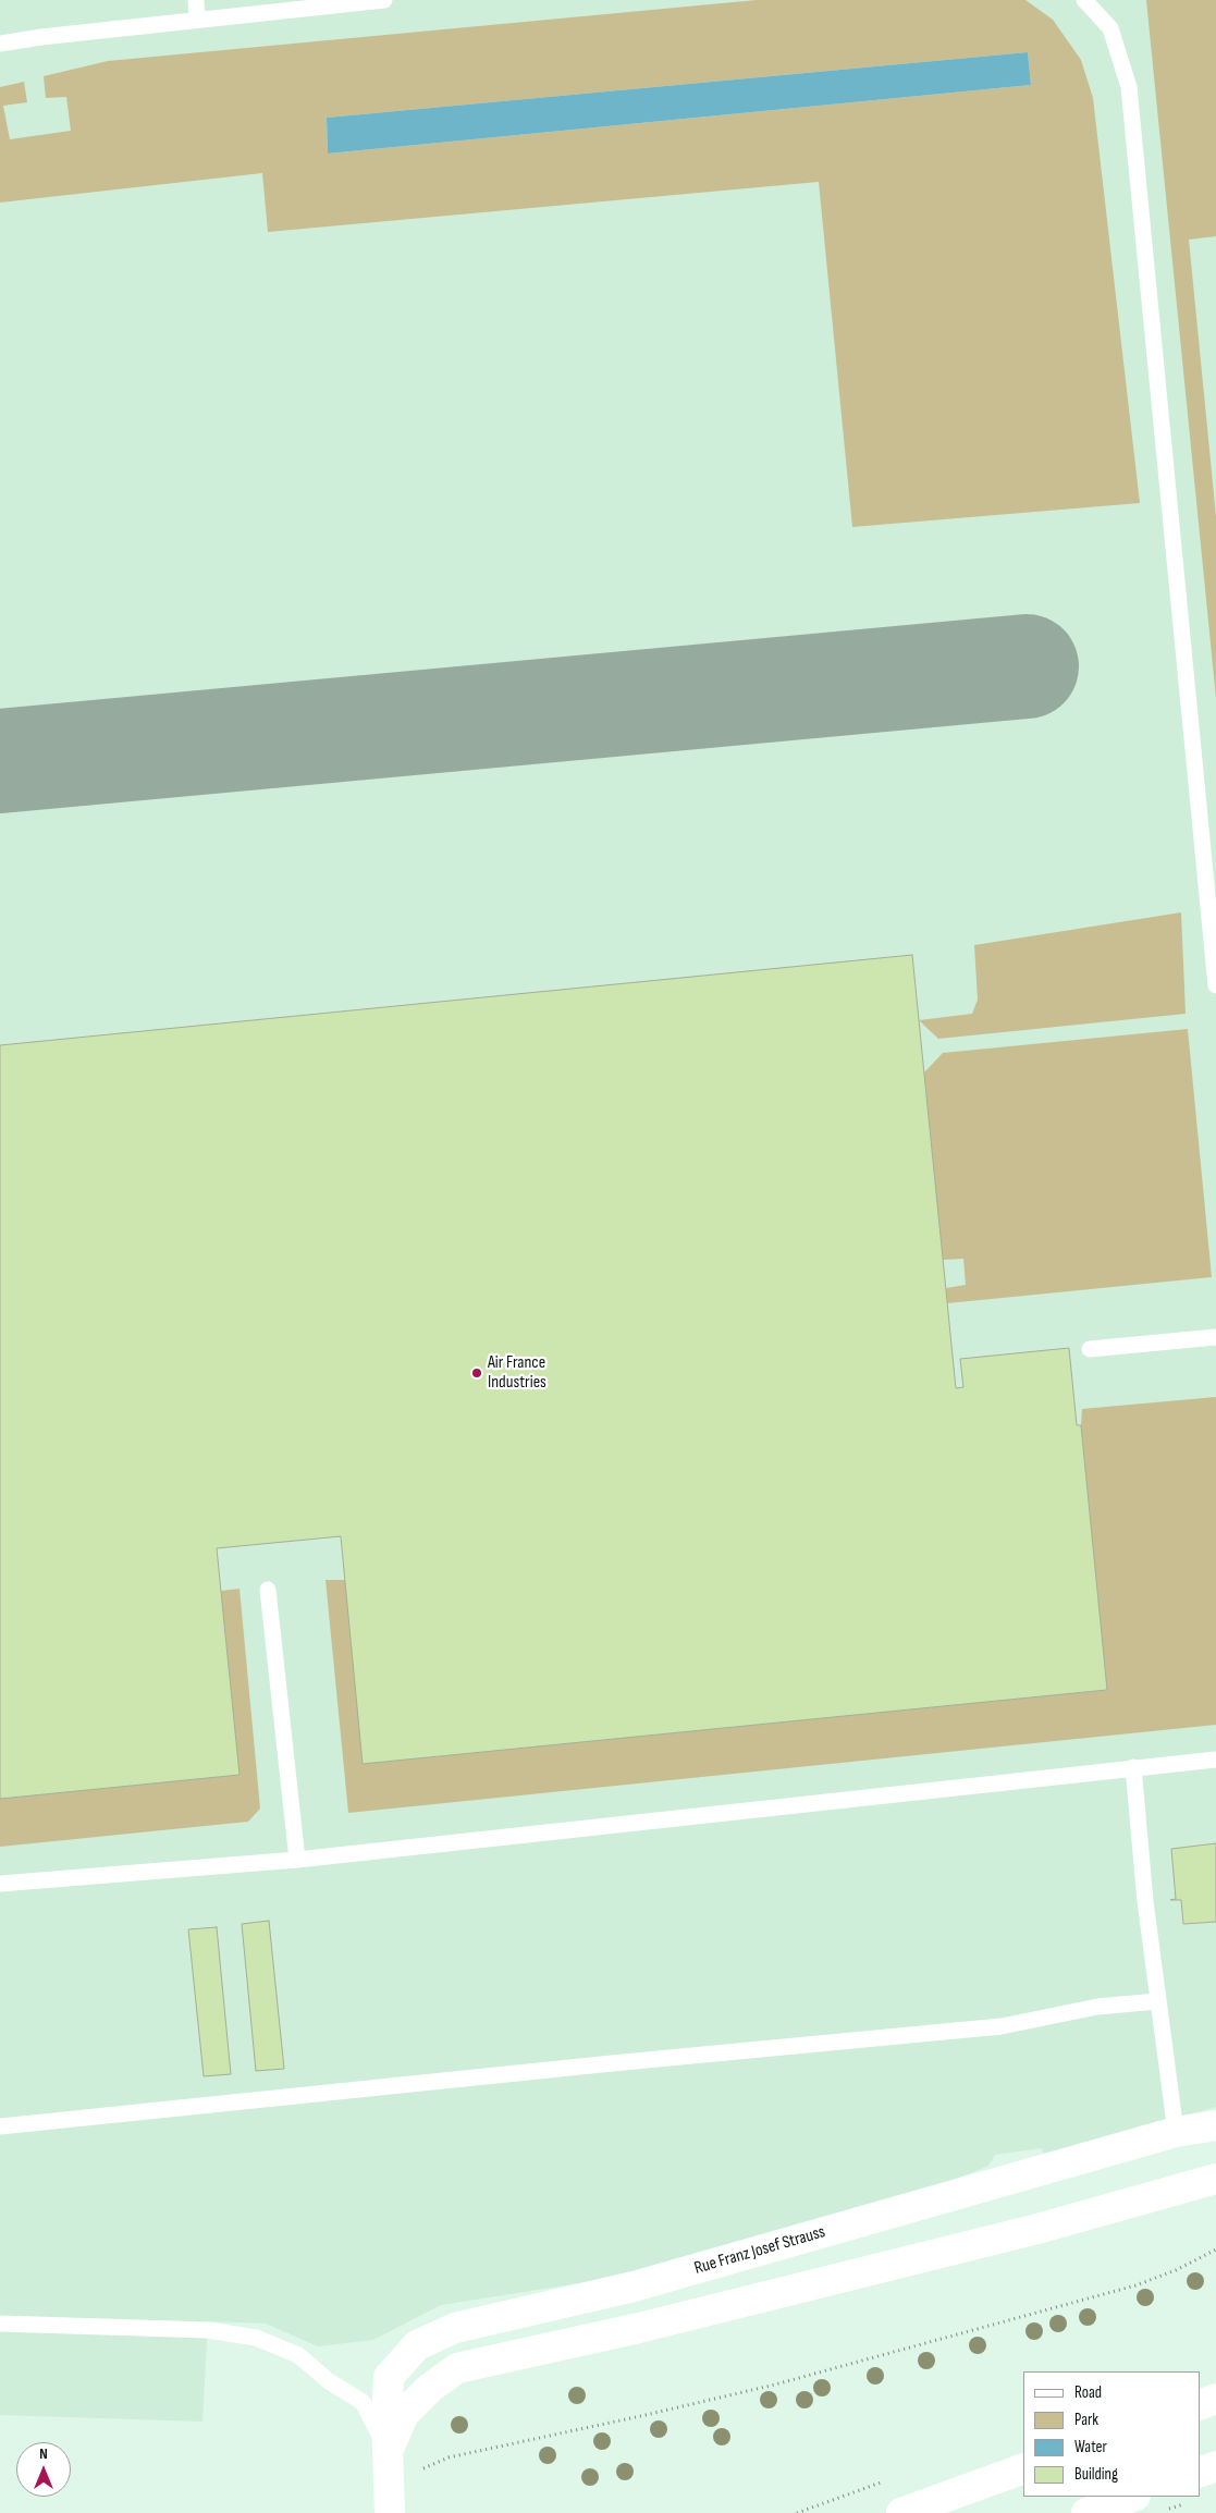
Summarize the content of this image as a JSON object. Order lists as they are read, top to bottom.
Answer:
{
  "streets": {
    "street": ["Rue Franz Josef Strauss"]
  },
  "places": ["Air France Industries"],
  "legend": [
    "Road",
    "Park",
    "Water",
    "Building"
  ],
  "north": "top"
}
